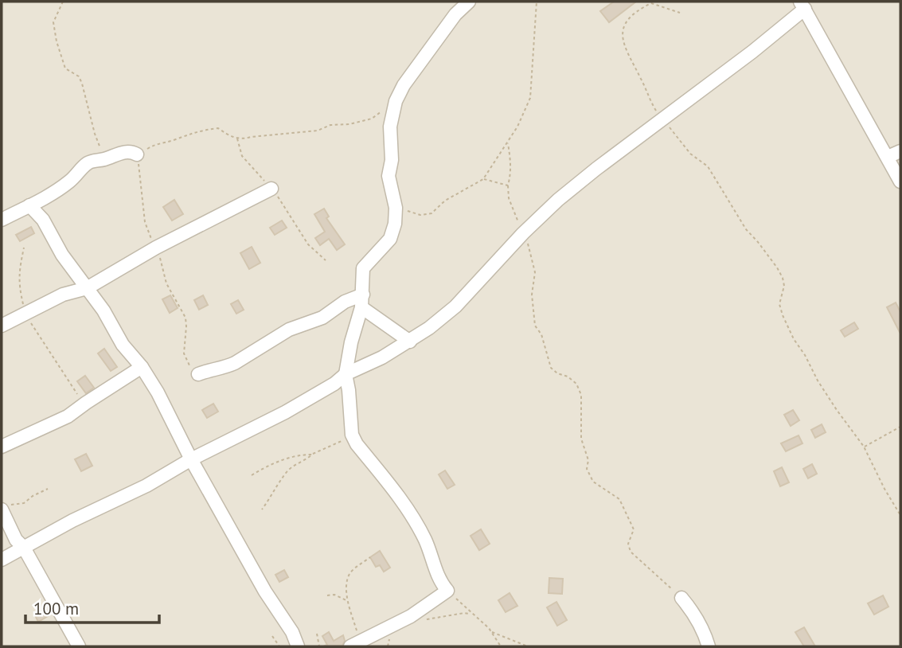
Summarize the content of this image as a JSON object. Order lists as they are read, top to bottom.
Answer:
{
  "scale_bar": "100 m"
}
